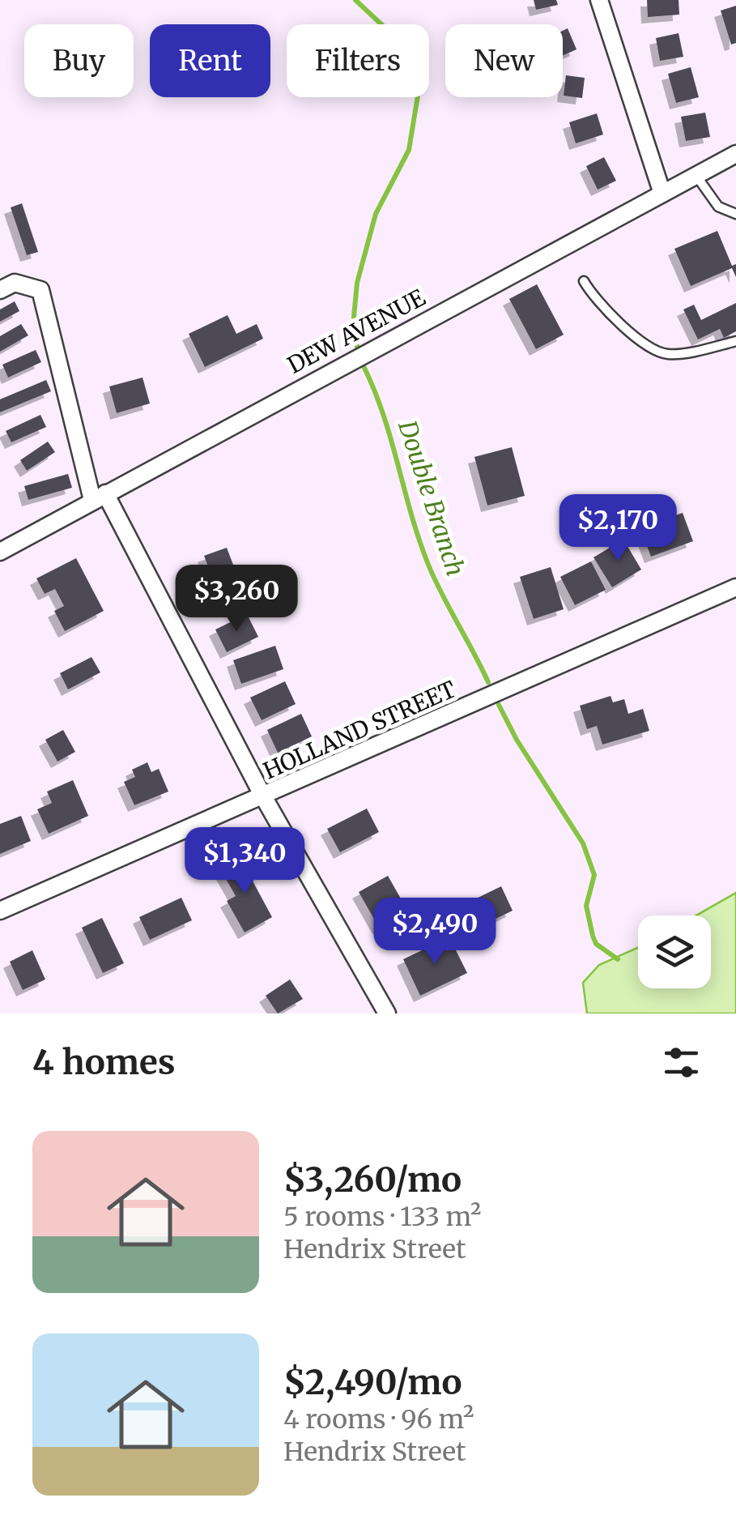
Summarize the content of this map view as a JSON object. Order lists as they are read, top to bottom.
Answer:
{
  "streets": {
    "street": ["DEW AVENUE", "HOLLAND STREET"]
  },
  "water": ["Double Branch"],
  "page": {
    "chip": [
      "Buy",
      "Rent",
      "Filters",
      "New"
    ],
    "price": [
      "$2,170",
      "$3,260",
      "$1,340",
      "$2,490"
    ],
    "heading": "4 homes",
    "list": [
      {
        "name": "$3,260/mo",
        "note": "5 rooms · 133 m² · Hendrix Street"
      },
      {
        "name": "$2,490/mo",
        "note": "4 rooms · 96 m² · Hendrix Street"
      }
    ]
  }
}
